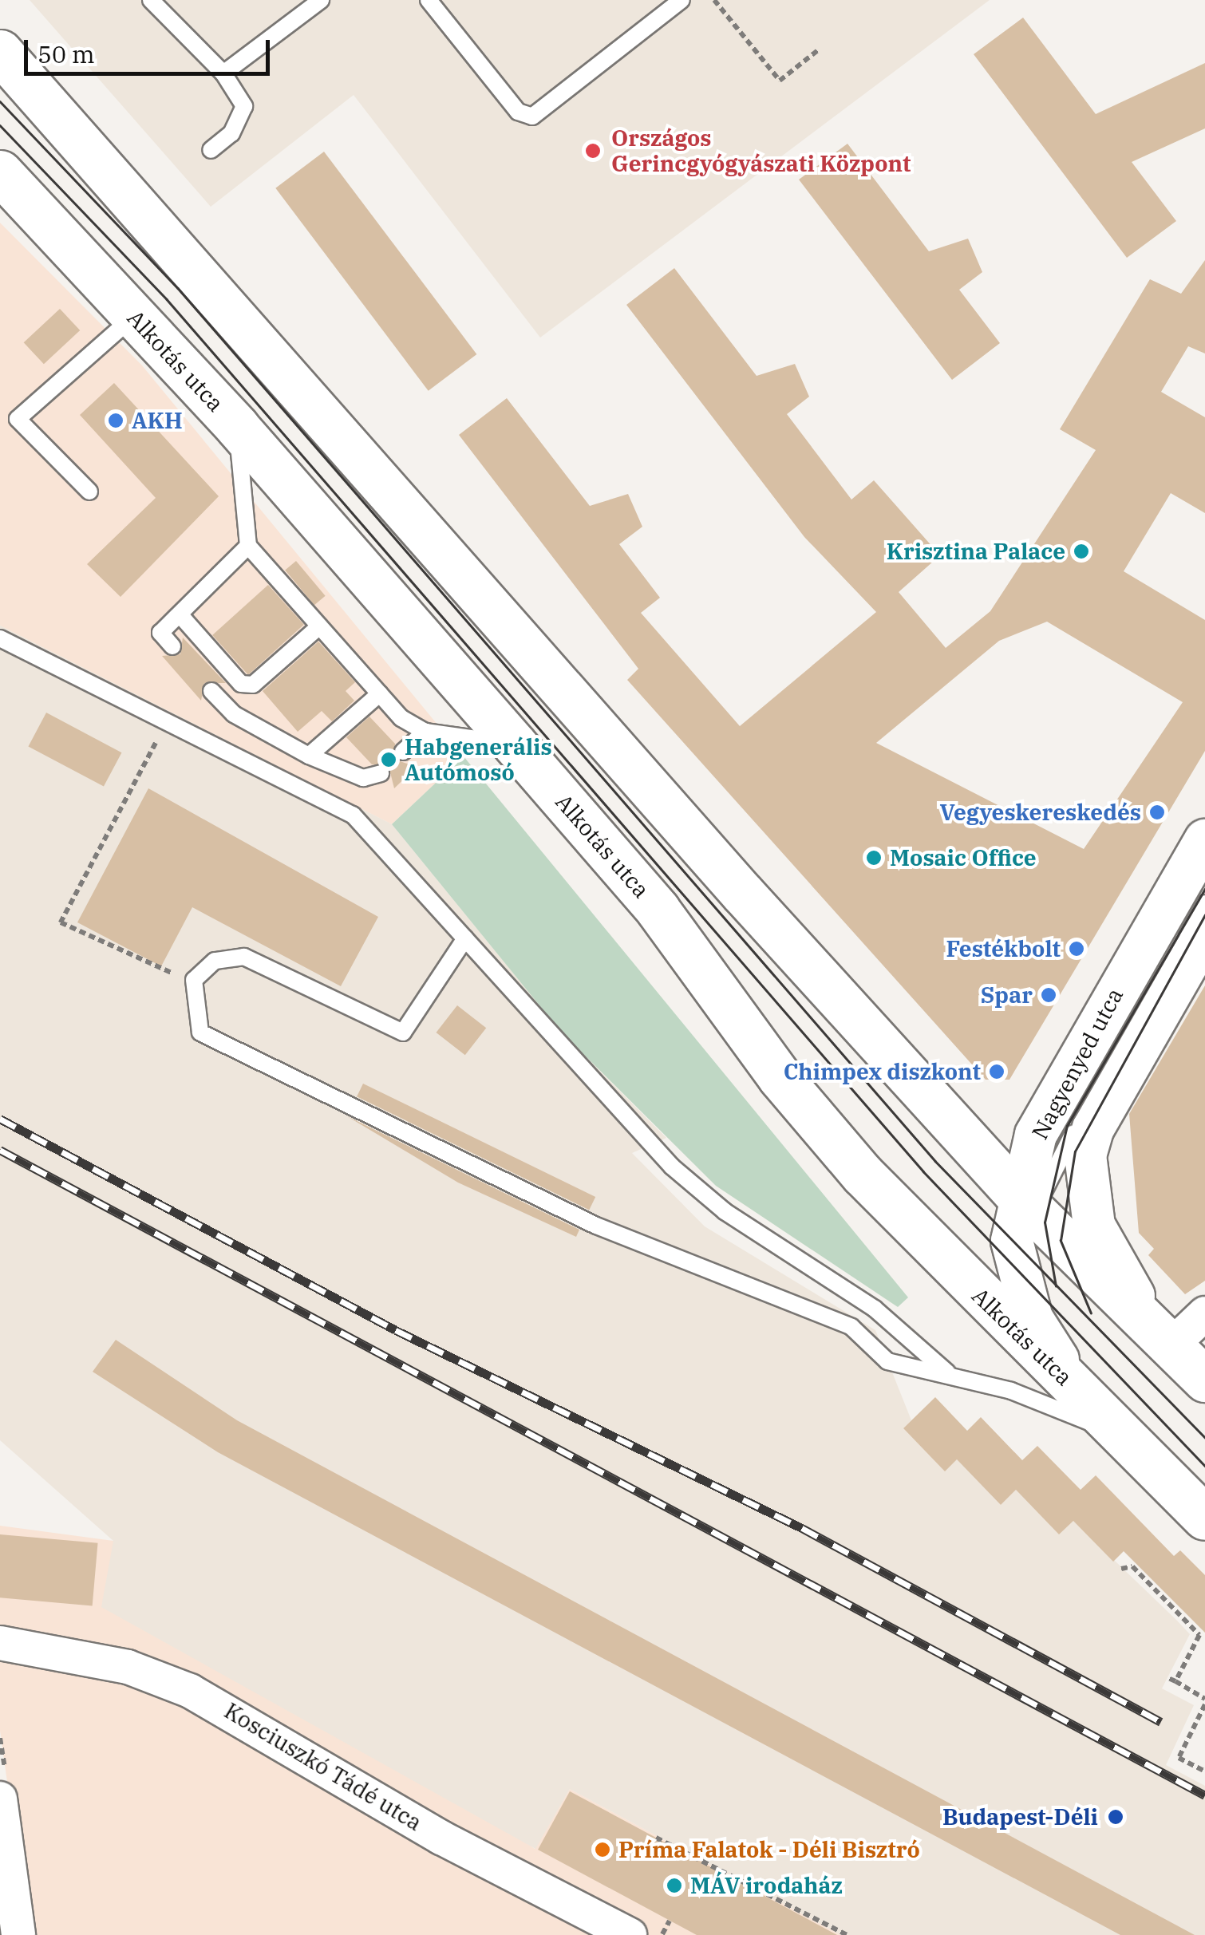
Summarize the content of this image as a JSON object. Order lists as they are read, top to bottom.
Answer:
{
  "streets": {
    "main road": ["Alkotás utca"],
    "street": ["Nagyenyed utca", "Kosciuszkó Tádé utca"]
  },
  "crossings": [
    ["Alkotás utca", "Nagyenyed utca"]
  ],
  "places": [
    "Országos Gerincgyógyászati Központ",
    "AKH",
    "Krisztina Palace",
    "Habgenerális Autómosó",
    "Vegyeskereskedés",
    "Mosaic Office",
    "Festékbolt",
    "Spar",
    "Chimpex diszkont",
    "Budapest-Déli",
    "Príma Falatok - Déli Bisztró",
    "MÁV irodaház"
  ],
  "scale_bar": "50 m"
}
